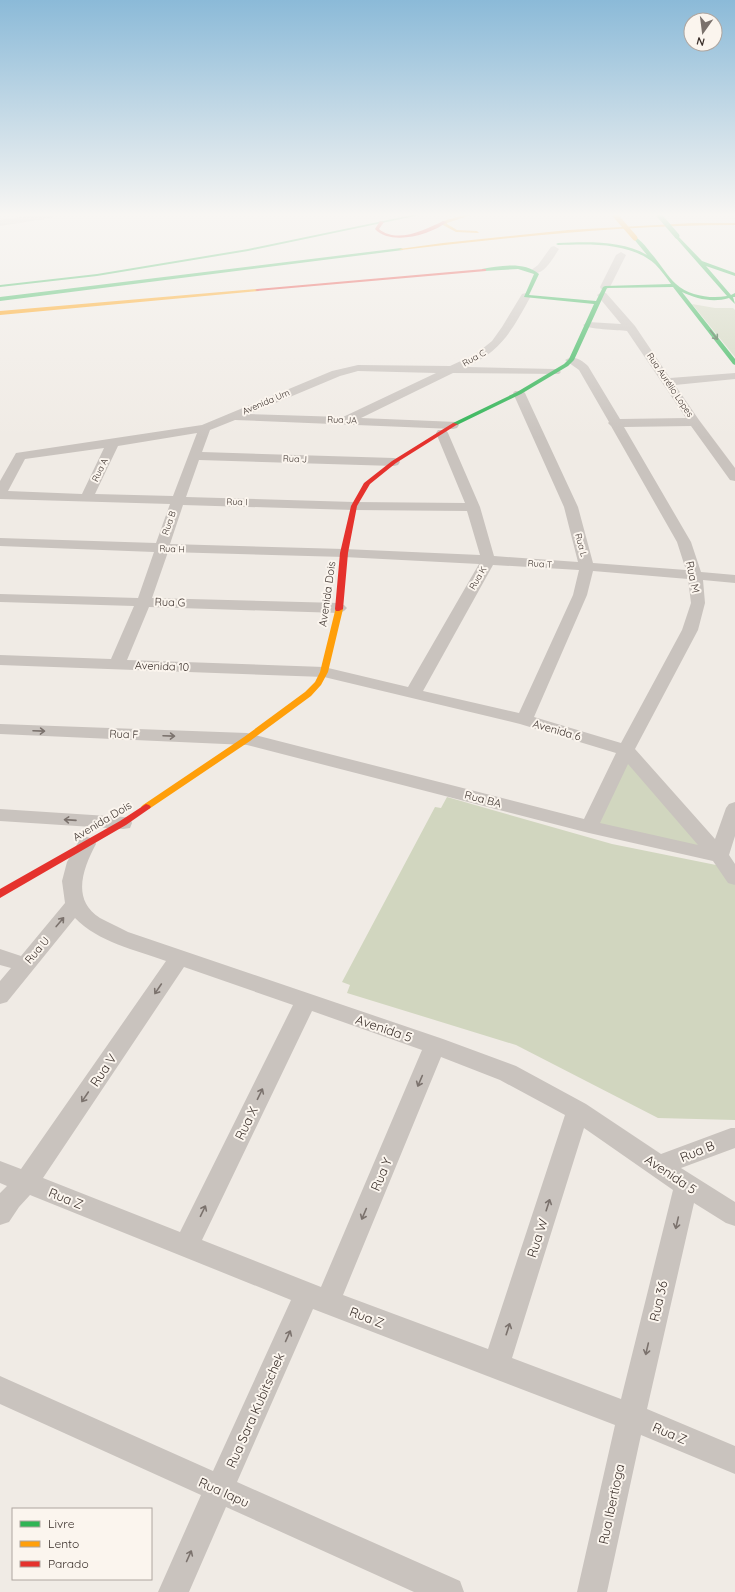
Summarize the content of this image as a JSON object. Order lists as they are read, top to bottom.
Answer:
{
  "streets": {
    "main road": ["Rua C", "Avenida Dois"],
    "street": [
      "Rua Aurélio Lopes",
      "Avenida Um",
      "Rua JA",
      "Rua J",
      "Rua A",
      "Rua I",
      "Rua B",
      "Rua L",
      "Rua H",
      "Rua T",
      "Rua M",
      "Rua K",
      "Rua G",
      "Avenida 10",
      "Avenida 6",
      "Rua F",
      "Rua BA",
      "Rua U",
      "Avenida 5",
      "Rua V",
      "Rua X",
      "Rua Y",
      "Rua Z",
      "Rua W",
      "Rua 36",
      "Rua Sara Kubitschek",
      "Rua Iapu",
      "Rua Ibertioga"
    ]
  },
  "crossings": [
    ["Rua C", "Avenida Um"],
    ["Rua C", "Rua JA"],
    ["Rua Aurélio Lopes", "Avenida Dois"],
    ["Avenida Um", "Rua JA"],
    ["Avenida Um", "Rua A"],
    ["Avenida Um", "Rua I"],
    ["Avenida Um", "Rua B"],
    ["Avenida Um", "Avenida Dois"],
    ["Rua JA", "Rua K"],
    ["Rua JA", "Avenida Dois"],
    ["Rua J", "Rua B"],
    ["Rua J", "Avenida Dois"],
    ["Rua A", "Rua I"],
    ["Rua I", "Rua B"],
    ["Rua I", "Rua K"],
    ["Rua I", "Avenida Dois"],
    ["Rua B", "Rua H"],
    ["Rua B", "Rua G"],
    ["Rua B", "Avenida 10"],
    ["Rua B", "Avenida 5"],
    ["Rua L", "Rua T"],
    ["Rua L", "Avenida Dois"],
    ["Rua L", "Avenida 6"],
    ["Rua H", "Rua T"],
    ["Rua H", "Avenida Dois"],
    ["Rua T", "Rua M"],
    ["Rua T", "Rua K"],
    ["Rua T", "Avenida Dois"],
    ["Rua M", "Avenida Dois"],
    ["Rua M", "Avenida 6"],
    ["Rua M", "Rua BA"],
    ["Rua K", "Avenida Dois"],
    ["Rua K", "Avenida 6"],
    ["Avenida Dois", "Rua G"],
    ["Avenida Dois", "Avenida 10"],
    ["Avenida Dois", "Avenida 6"],
    ["Avenida Dois", "Rua F"],
    ["Avenida Dois", "Rua BA"],
    ["Avenida 10", "Avenida 6"],
    ["Rua F", "Rua BA"],
    ["Rua U", "Avenida 5"],
    ["Avenida 5", "Rua V"],
    ["Avenida 5", "Rua X"],
    ["Avenida 5", "Rua Y"],
    ["Avenida 5", "Rua W"],
    ["Avenida 5", "Rua 36"],
    ["Rua V", "Rua Z"],
    ["Rua X", "Rua Z"],
    ["Rua Y", "Rua Z"],
    ["Rua Y", "Rua Sara Kubitschek"],
    ["Rua Z", "Rua W"],
    ["Rua Z", "Rua 36"],
    ["Rua Z", "Rua Sara Kubitschek"],
    ["Rua Z", "Rua Ibertioga"],
    ["Rua 36", "Rua Ibertioga"],
    ["Rua Sara Kubitschek", "Rua Iapu"]
  ],
  "one_way": [
    "Rua U",
    "Rua V",
    "Rua X",
    "Rua Y",
    "Rua W",
    "Rua 36",
    "Rua Sara Kubitschek"
  ],
  "legend": ["Livre", "Lento", "Parado"],
  "north": "bottom"
}
